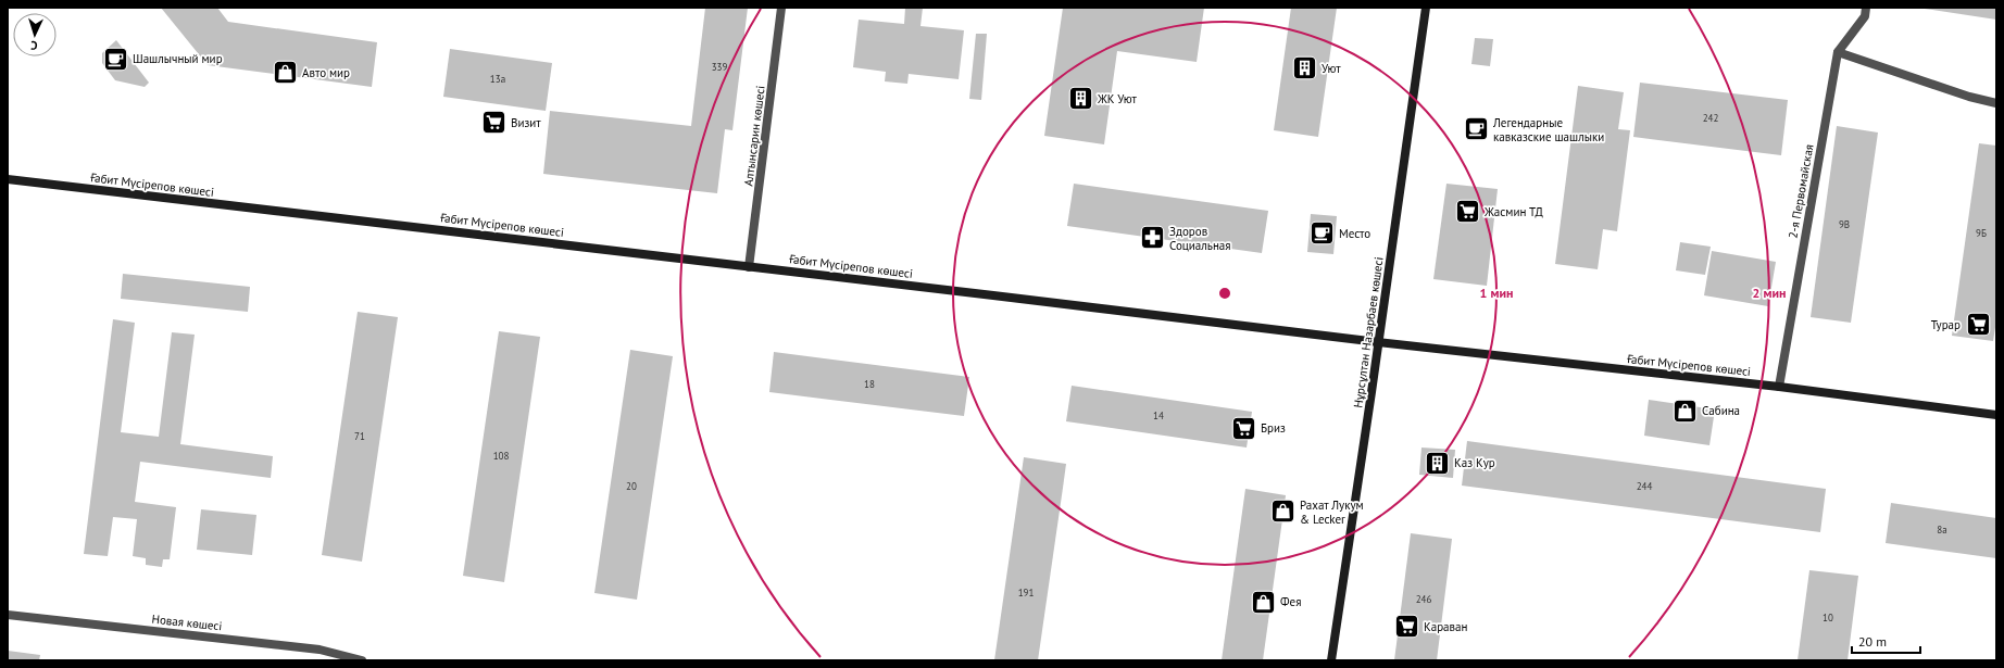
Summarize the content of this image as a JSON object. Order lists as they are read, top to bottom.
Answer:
{
  "streets": {
    "main road": ["Ғабит Мүсірепов көшесі", "Нұрсұлтан Назарбаев көшесі"],
    "street": ["Алтынсарин көшесі", "2-я Первомайская", "Новая көшесі"]
  },
  "crossings": [
    ["Алтынсарин көшесі", "Ғабит Мүсірепов көшесі"],
    ["Ғабит Мүсірепов көшесі", "2-я Первомайская"],
    ["Ғабит Мүсірепов көшесі", "Нұрсұлтан Назарбаев көшесі"]
  ],
  "places": {
    "cafe": ["Шашлычный мир", "Легендарные кавказские шашлыки", "Место"],
    "building": ["Уют", "ЖК Уют", "Каз Кур"],
    "shop": [
      "Авто мир",
      "Сабина",
      "Рахат Лукум & Lecker",
      "Фея"
    ],
    "supermarket": [
      "Визит",
      "Жасмин ТД",
      "Турар",
      "Бриз",
      "Караван"
    ],
    "pharmacy": ["Здоров Социальная"]
  },
  "house_numbers": [
    "339",
    "13а",
    "242",
    "9В",
    "9Б",
    "18",
    "14",
    "71",
    "108",
    "20",
    "244",
    "8а",
    "191",
    "246",
    "10"
  ],
  "scale_bar": "20 m",
  "north": "bottom",
  "rings": ["1 мин", "2 мин"]
}
